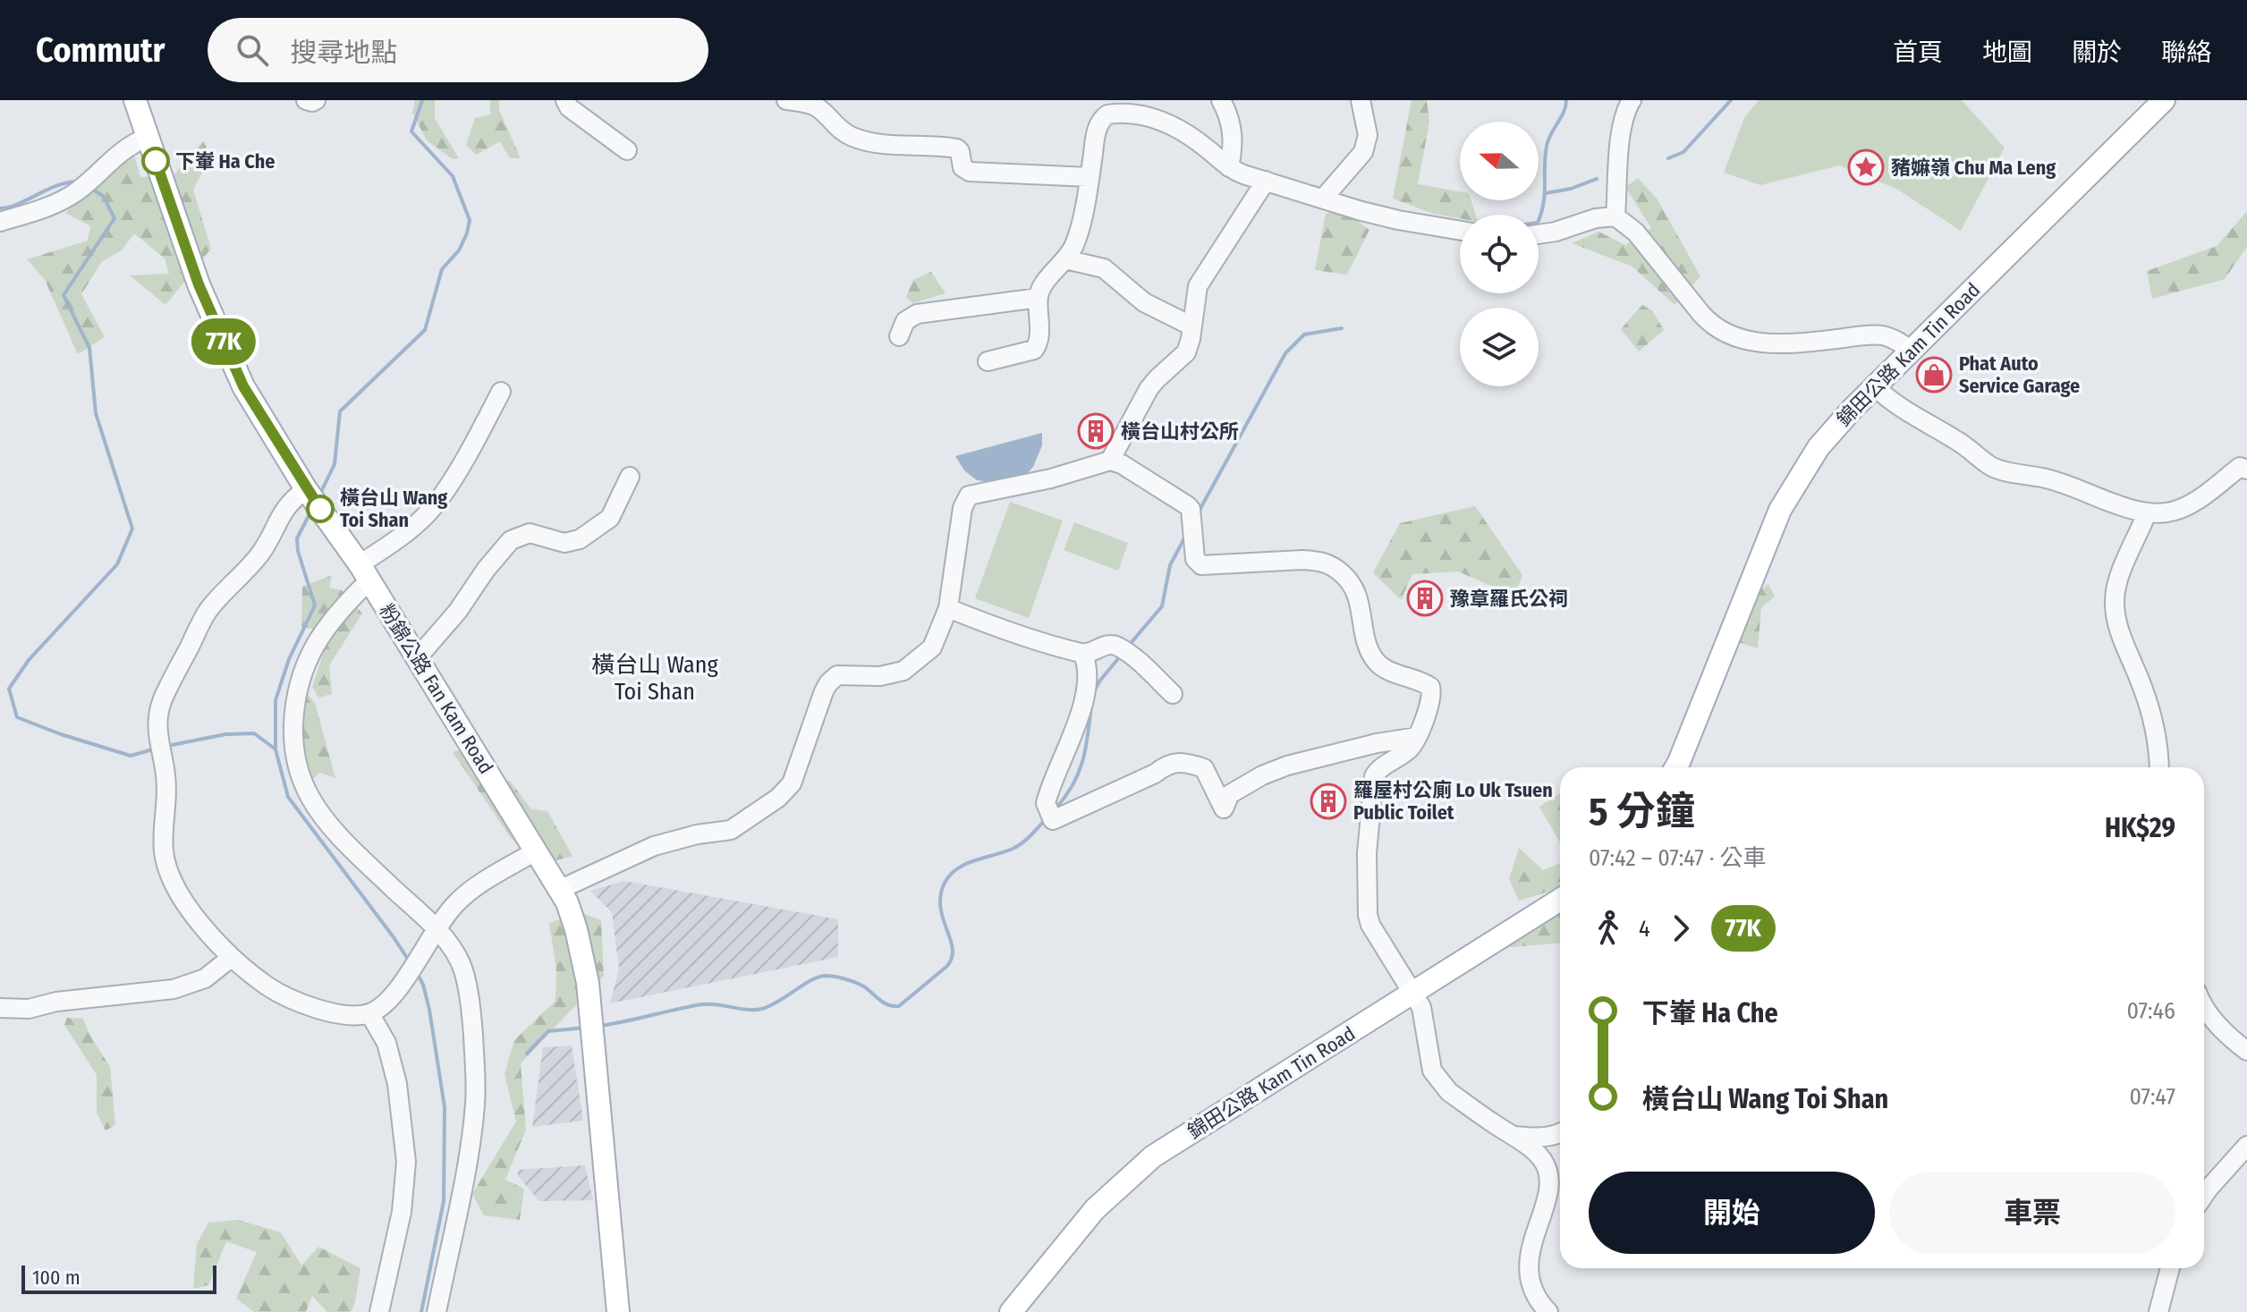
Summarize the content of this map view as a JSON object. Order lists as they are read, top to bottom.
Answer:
{
  "streets": {
    "main road": ["錦田公路 Kam Tin Road", "粉錦公路 Fan Kam Road"]
  },
  "districts": ["橫台山 Wang Toi Shan"],
  "places": {
    "other": ["下輋 Ha Che", "橫台山 Wang Toi Shan"],
    "place": ["豬嫲嶺 Chu Ma Leng"],
    "shop": ["Phat Auto Service Garage"],
    "building": ["橫台山村公所", "豫章羅氏公祠", "羅屋村公廁 Lo Uk Tsuen Public Toilet"]
  },
  "lines": ["bus line 77K"],
  "scale_bar": "100 m",
  "north": "left",
  "page": {
    "header": "Commutr",
    "search": "搜尋地點",
    "nav": [
      "首頁",
      "地圖",
      "關於",
      "聯絡"
    ],
    "on_map": "77K",
    "heading": ["5 分鐘", "07:42 – 07:47 · 公車", "HK$29"],
    "legs": ["4", "77K"],
    "list": [
      {
        "name": "下輋 Ha Che",
        "value": "07:46"
      },
      {
        "name": "橫台山 Wang Toi Shan",
        "value": "07:47"
      }
    ],
    "buttons": ["開始", "車票"],
    "scale": "100 m"
  }
}
